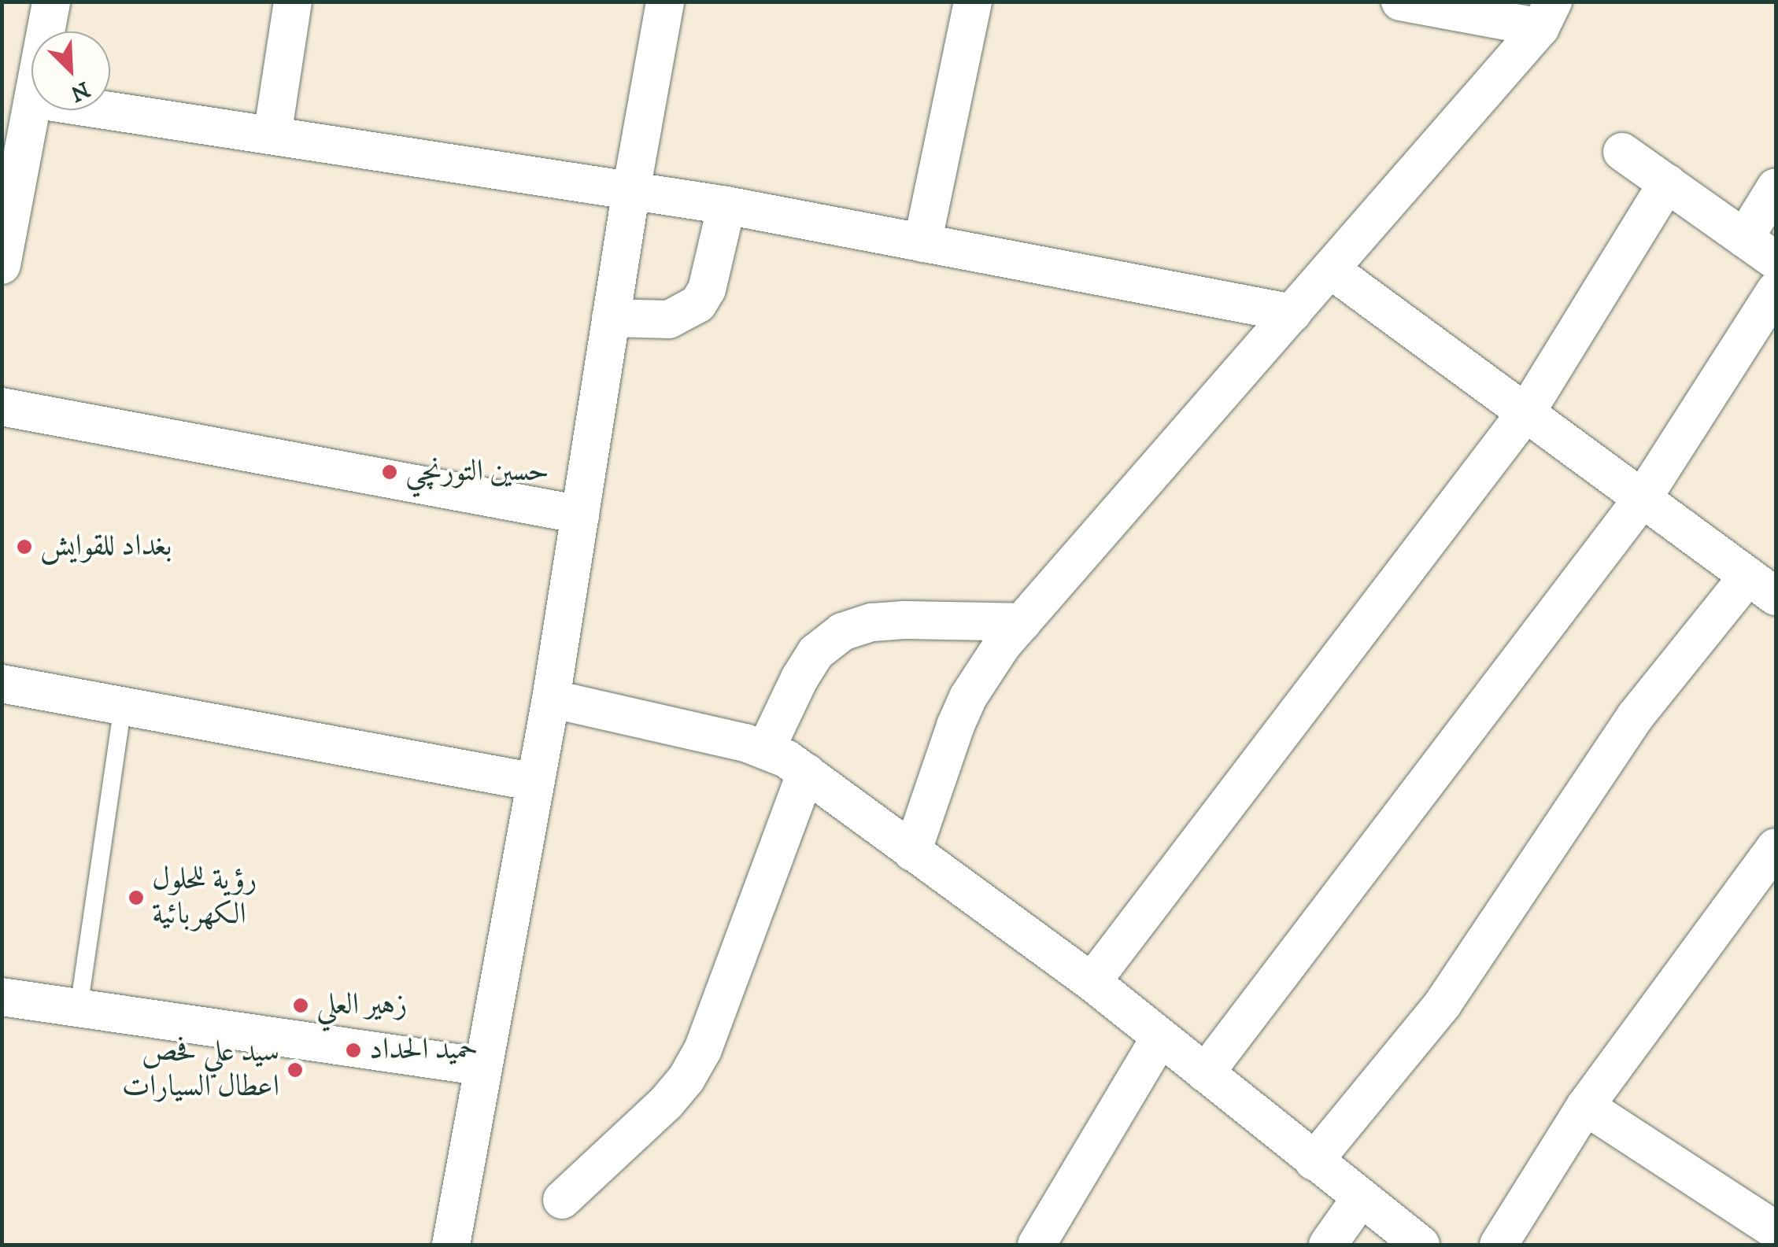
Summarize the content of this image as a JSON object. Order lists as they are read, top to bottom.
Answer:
{
  "places": [
    "حسين التورنچي",
    "بغداد للقوايش",
    "رؤية للحلول الكهربائية",
    "زهير العلي",
    "حميد الحداد",
    "سيد علي فحص اعطال السيارات"
  ],
  "north": "bottom right"
}
